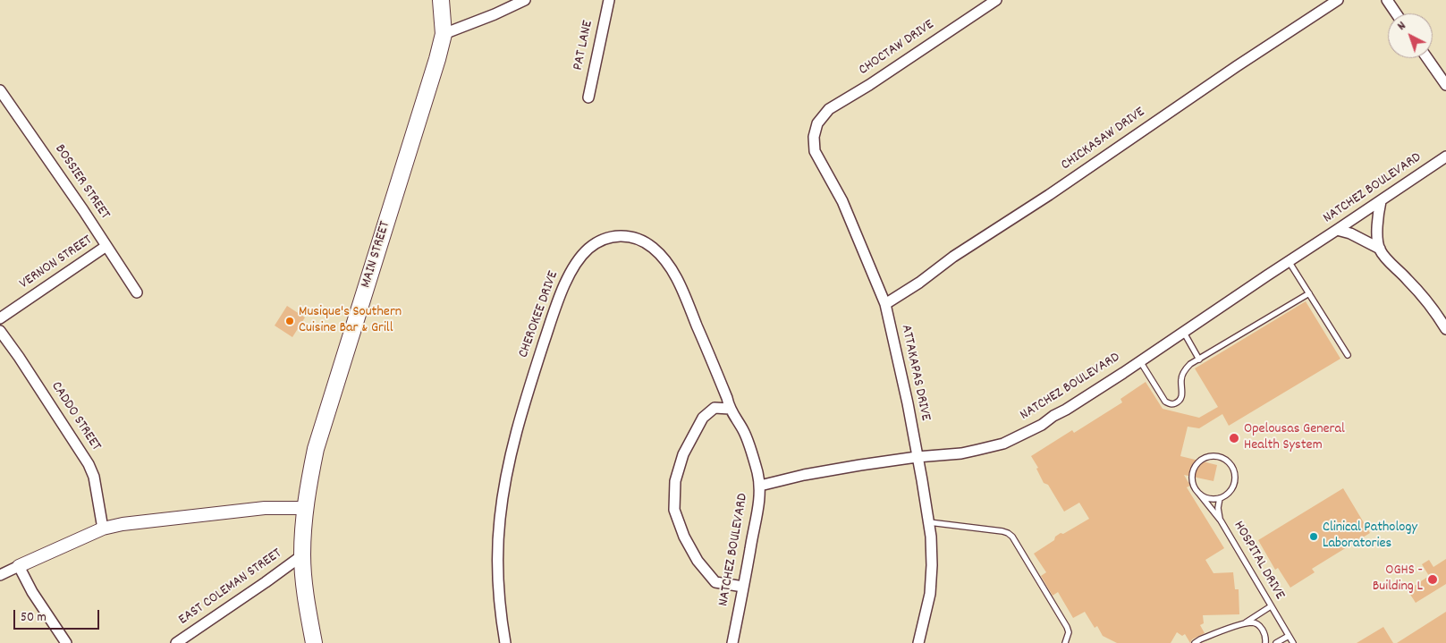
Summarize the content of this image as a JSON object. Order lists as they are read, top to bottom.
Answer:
{
  "streets": {
    "main road": ["MAIN STREET"],
    "street": [
      "PAT LANE",
      "CHOCTAW DRIVE",
      "CHICKASAW DRIVE",
      "BOSSIER STREET",
      "NATCHEZ BOULEVARD",
      "VERNON STREET",
      "CHEROKEE DRIVE",
      "ATTAKAPAS DRIVE",
      "CADDO STREET",
      "EAST COLEMAN STREET"
    ],
    "lane": ["HOSPITAL DRIVE"]
  },
  "crossings": [
    ["CHOCTAW DRIVE", "ATTAKAPAS DRIVE"],
    ["CHICKASAW DRIVE", "ATTAKAPAS DRIVE"],
    ["BOSSIER STREET", "VERNON STREET"],
    ["NATCHEZ BOULEVARD", "CHEROKEE DRIVE"],
    ["NATCHEZ BOULEVARD", "ATTAKAPAS DRIVE"],
    ["MAIN STREET", "EAST COLEMAN STREET"]
  ],
  "places": [
    "Musique's Southern Cuisine Bar & Grill",
    "Opelousas General Health System",
    "Clinical Pathology Laboratories",
    "OGHS - Building L"
  ],
  "scale_bar": "50 m",
  "north": "top left"
}
